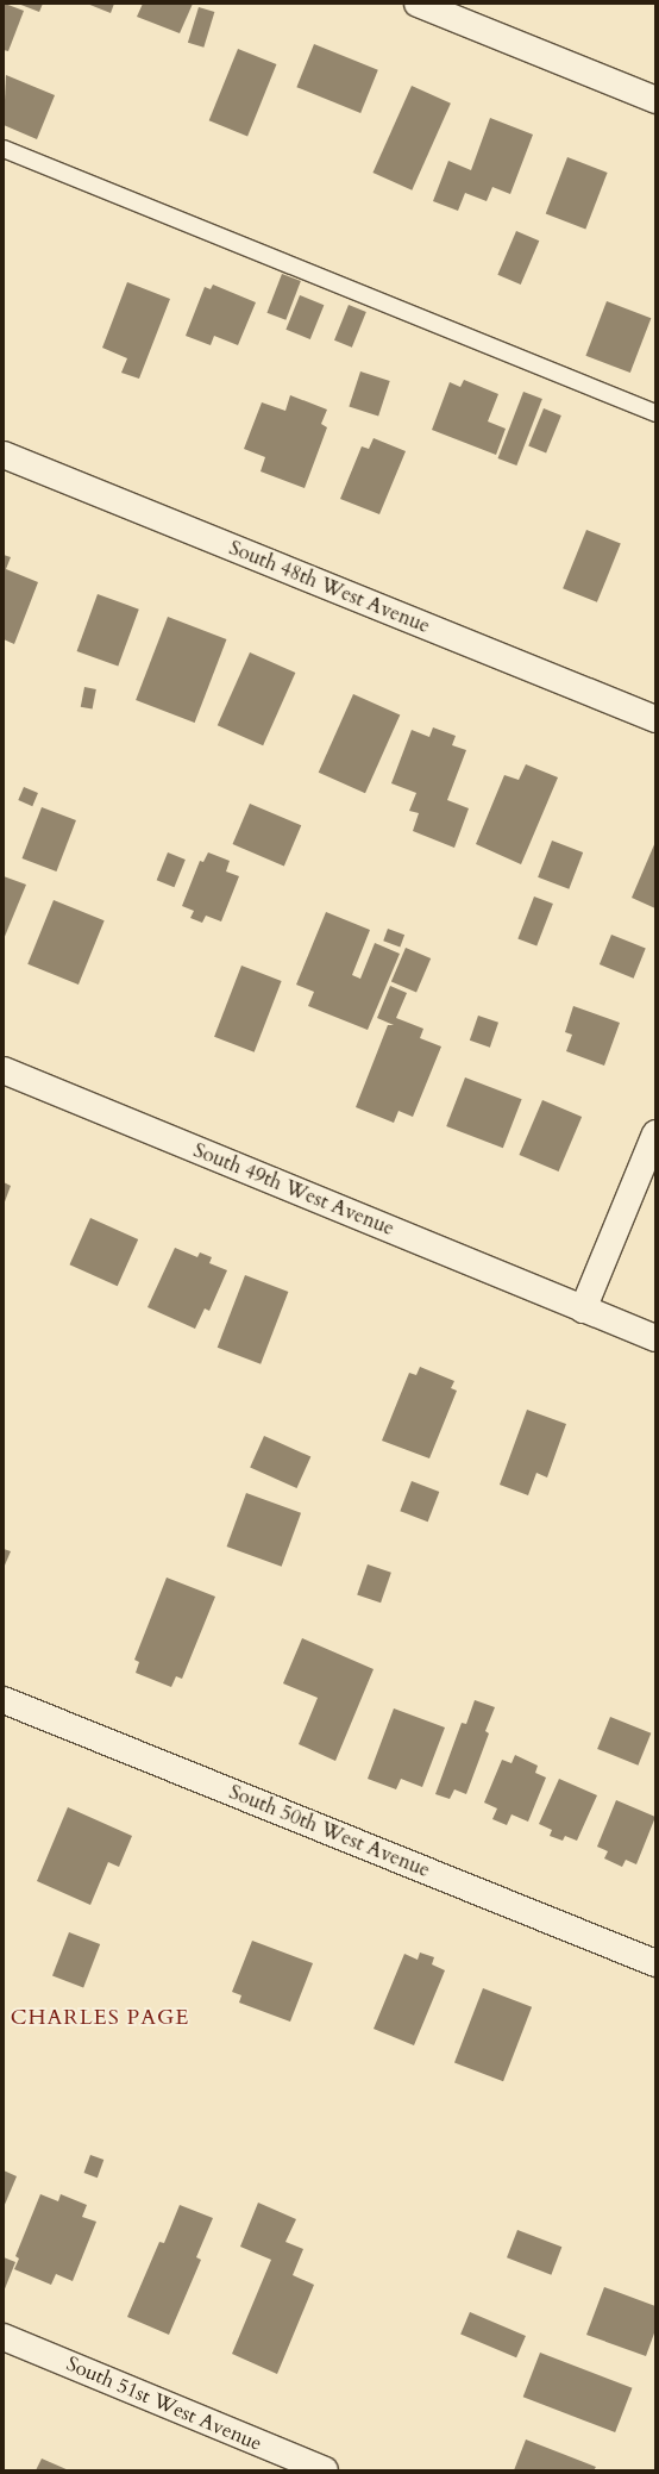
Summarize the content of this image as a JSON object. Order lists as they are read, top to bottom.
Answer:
{
  "streets": {
    "street": [
      "South 48th West Avenue",
      "South 49th West Avenue",
      "South 50th West Avenue",
      "South 51st West Avenue"
    ]
  },
  "districts": ["CHARLES PAGE"]
}
